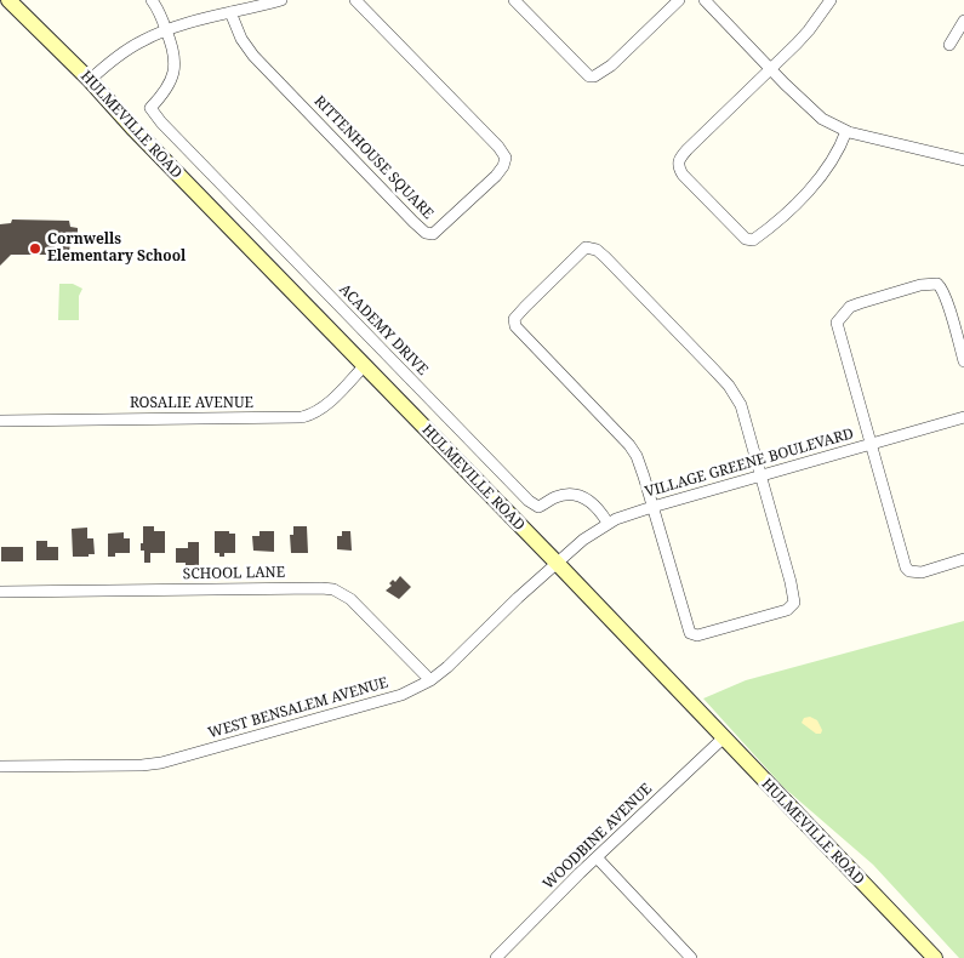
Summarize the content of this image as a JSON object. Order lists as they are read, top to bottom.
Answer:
{
  "streets": {
    "main road": ["HULMEVILLE ROAD"],
    "street": [
      "RITTENHOUSE SQUARE",
      "ACADEMY DRIVE",
      "ROSALIE AVENUE",
      "VILLAGE GREENE BOULEVARD",
      "SCHOOL LANE",
      "WEST BENSALEM AVENUE",
      "WOODBINE AVENUE"
    ]
  },
  "crossings": [
    ["HULMEVILLE ROAD", "ROSALIE AVENUE"],
    ["HULMEVILLE ROAD", "VILLAGE GREENE BOULEVARD"],
    ["HULMEVILLE ROAD", "WEST BENSALEM AVENUE"],
    ["HULMEVILLE ROAD", "WOODBINE AVENUE"],
    ["ACADEMY DRIVE", "VILLAGE GREENE BOULEVARD"],
    ["VILLAGE GREENE BOULEVARD", "WEST BENSALEM AVENUE"],
    ["SCHOOL LANE", "WEST BENSALEM AVENUE"]
  ],
  "places": ["Cornwells Elementary School"]
}
